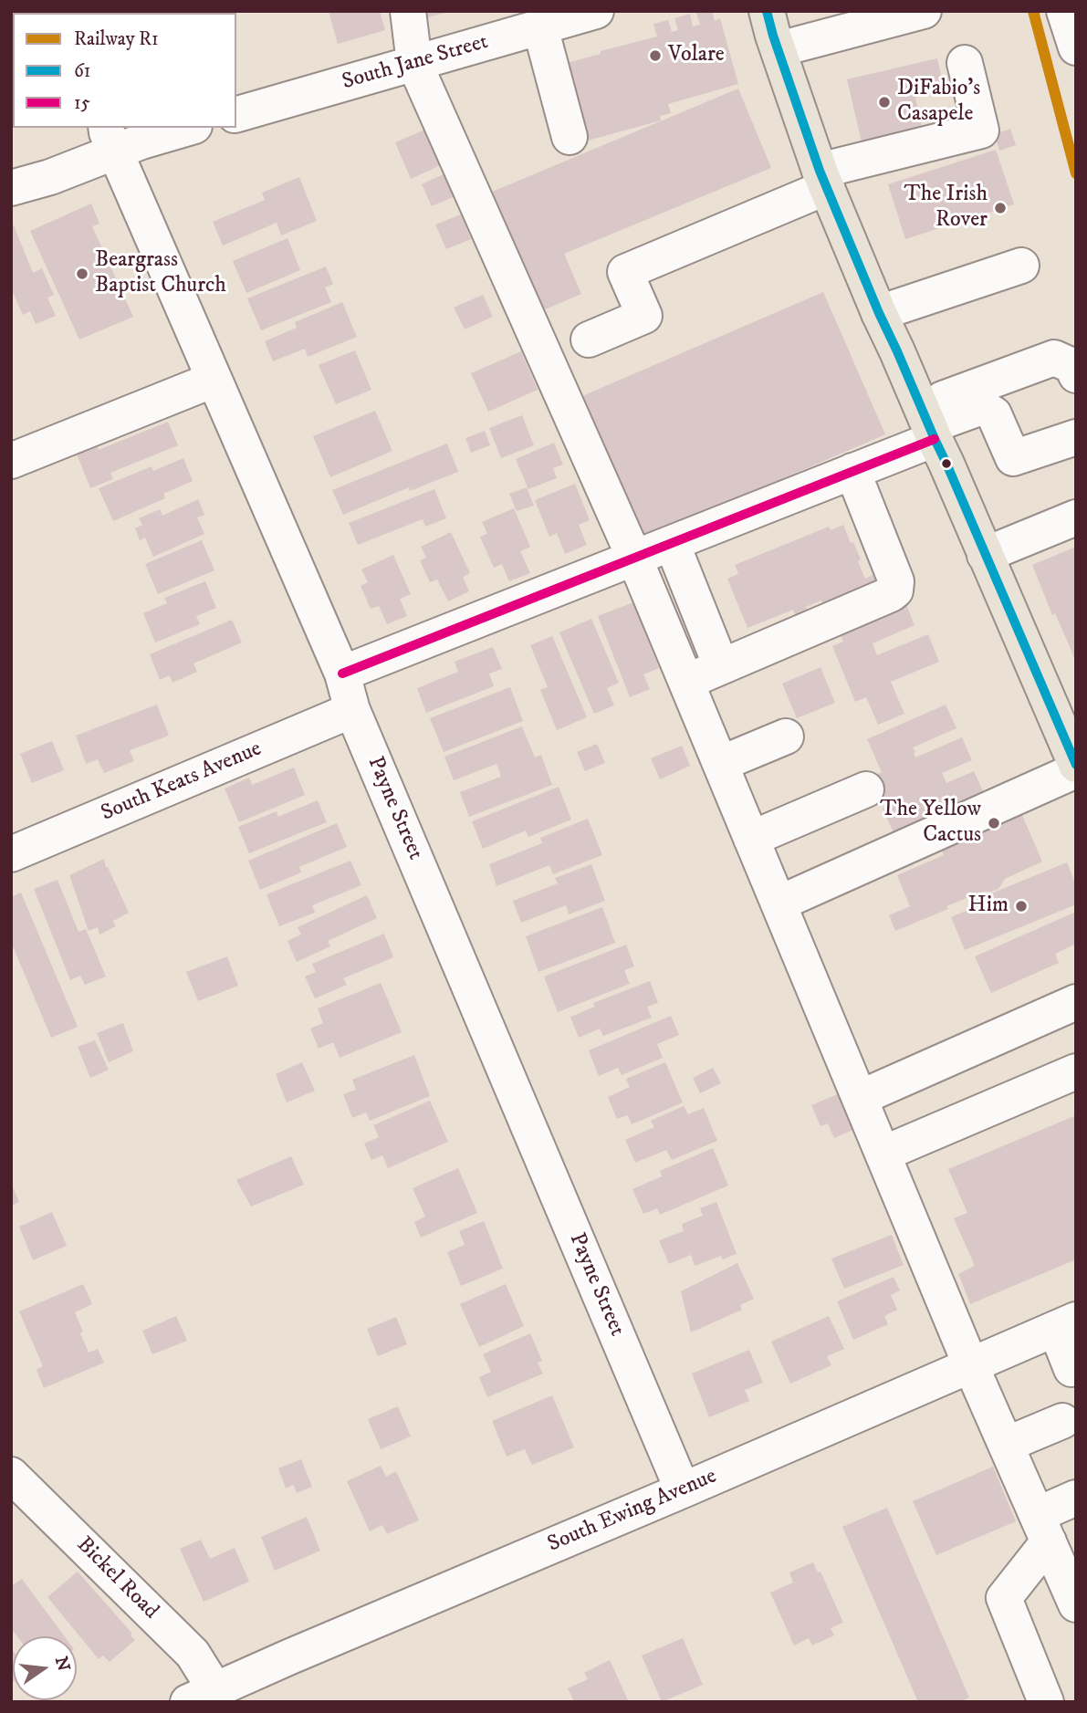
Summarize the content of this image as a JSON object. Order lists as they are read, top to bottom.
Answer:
{
  "streets": {
    "street": [
      "South Jane Street",
      "South Keats Avenue",
      "Payne Street",
      "South Ewing Avenue",
      "Bickel Road"
    ]
  },
  "crossings": [
    ["South Keats Avenue", "Payne Street"],
    ["Payne Street", "South Ewing Avenue"],
    ["South Ewing Avenue", "Bickel Road"]
  ],
  "places": [
    "Volare",
    "DiFabio's Casapele",
    "The Irish Rover",
    "Beargrass Baptist Church",
    "The Yellow Cactus",
    "Him"
  ],
  "lines": ["rail line R1", "transit line 61", "transit line 15"],
  "legend": ["Railway R1", "61", "15"],
  "north": "right"
}
